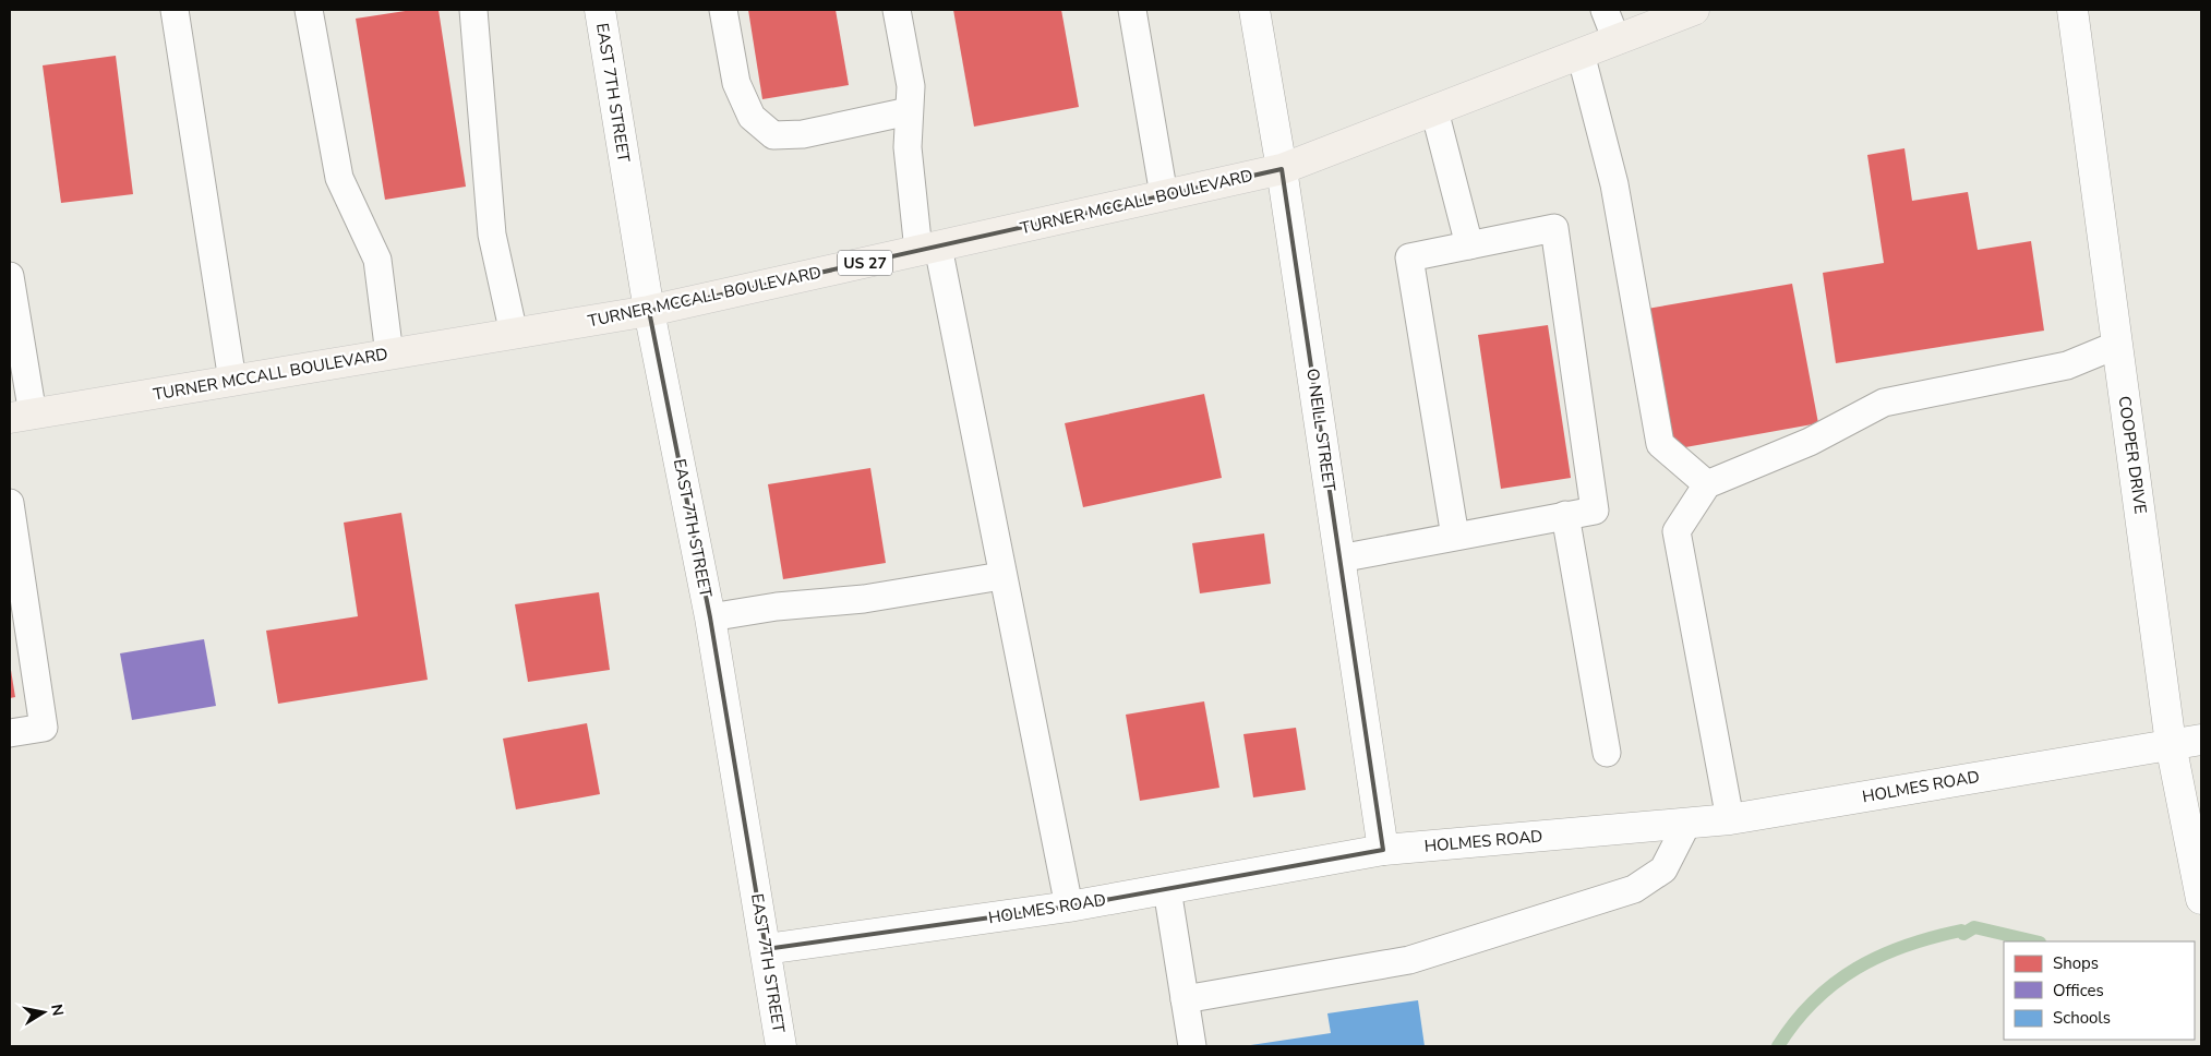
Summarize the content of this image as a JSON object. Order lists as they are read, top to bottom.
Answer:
{
  "streets": {
    "main road": ["TURNER MCCALL BOULEVARD", "US 27"],
    "street": [
      "EAST 7TH STREET",
      "O NEILL STREET",
      "COOPER DRIVE",
      "HOLMES ROAD"
    ]
  },
  "crossings": [
    ["EAST 7TH STREET", "TURNER MCCALL BOULEVARD"],
    ["EAST 7TH STREET", "HOLMES ROAD"],
    ["TURNER MCCALL BOULEVARD", "O NEILL STREET"],
    ["O NEILL STREET", "HOLMES ROAD"],
    ["COOPER DRIVE", "HOLMES ROAD"]
  ],
  "legend": ["Shops", "Offices", "Schools"],
  "north": "right"
}
